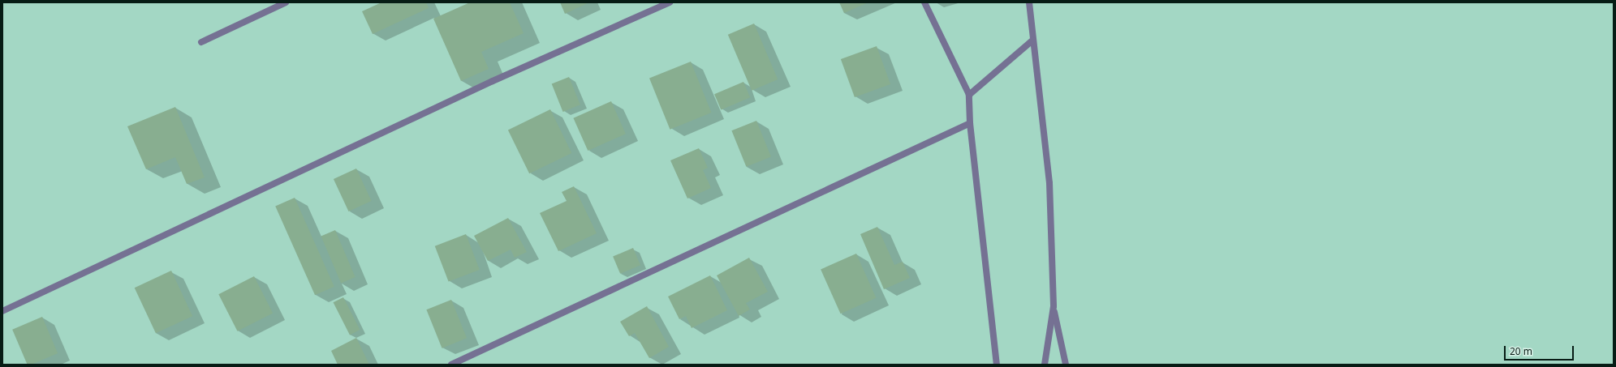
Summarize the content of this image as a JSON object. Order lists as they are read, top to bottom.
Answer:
{
  "scale_bar": "20 m"
}
